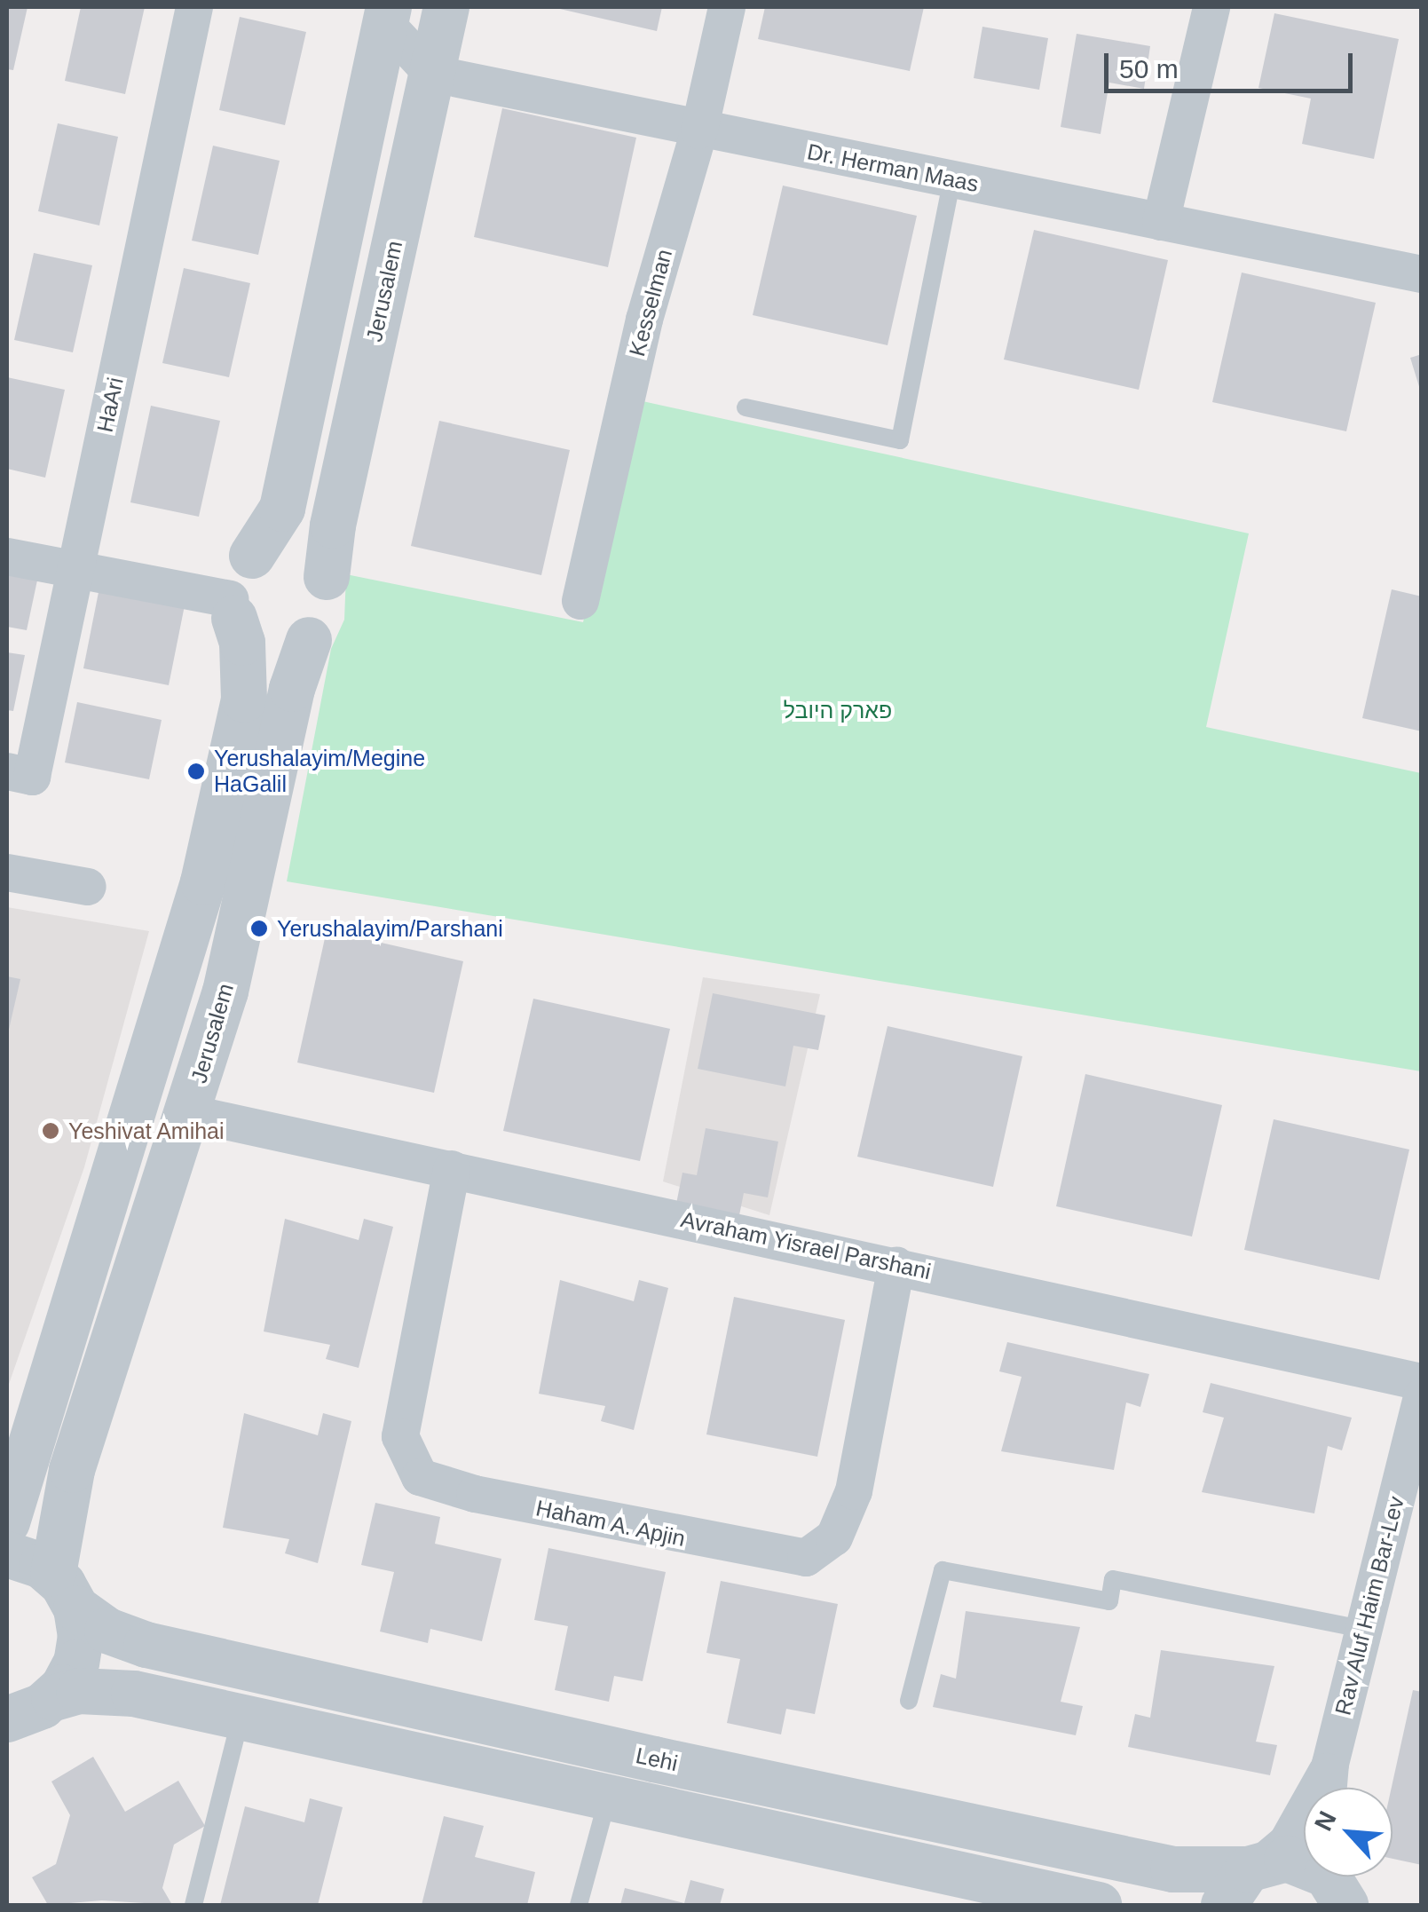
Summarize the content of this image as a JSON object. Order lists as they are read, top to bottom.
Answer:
{
  "streets": {
    "street": [
      "Dr. Herman Maas",
      "Jerusalem",
      "Kesselman",
      "HaAri",
      "Avraham Yisrael Parshani",
      "Haham A. Apjin",
      "Rav Aluf Haim Bar-Lev",
      "Lehi"
    ]
  },
  "crossings": [
    ["Dr. Herman Maas", "Jerusalem"],
    ["Dr. Herman Maas", "Kesselman"],
    ["Jerusalem", "Avraham Yisrael Parshani"],
    ["Jerusalem", "Lehi"],
    ["Avraham Yisrael Parshani", "Haham A. Apjin"],
    ["Rav Aluf Haim Bar-Lev", "Lehi"]
  ],
  "parks": ["פארק היובל"],
  "places": ["Yerushalayim/Megine HaGalil", "Yerushalayim/Parshani", "Yeshivat Amihai"],
  "scale_bar": "50 m",
  "north": "top left"
}
